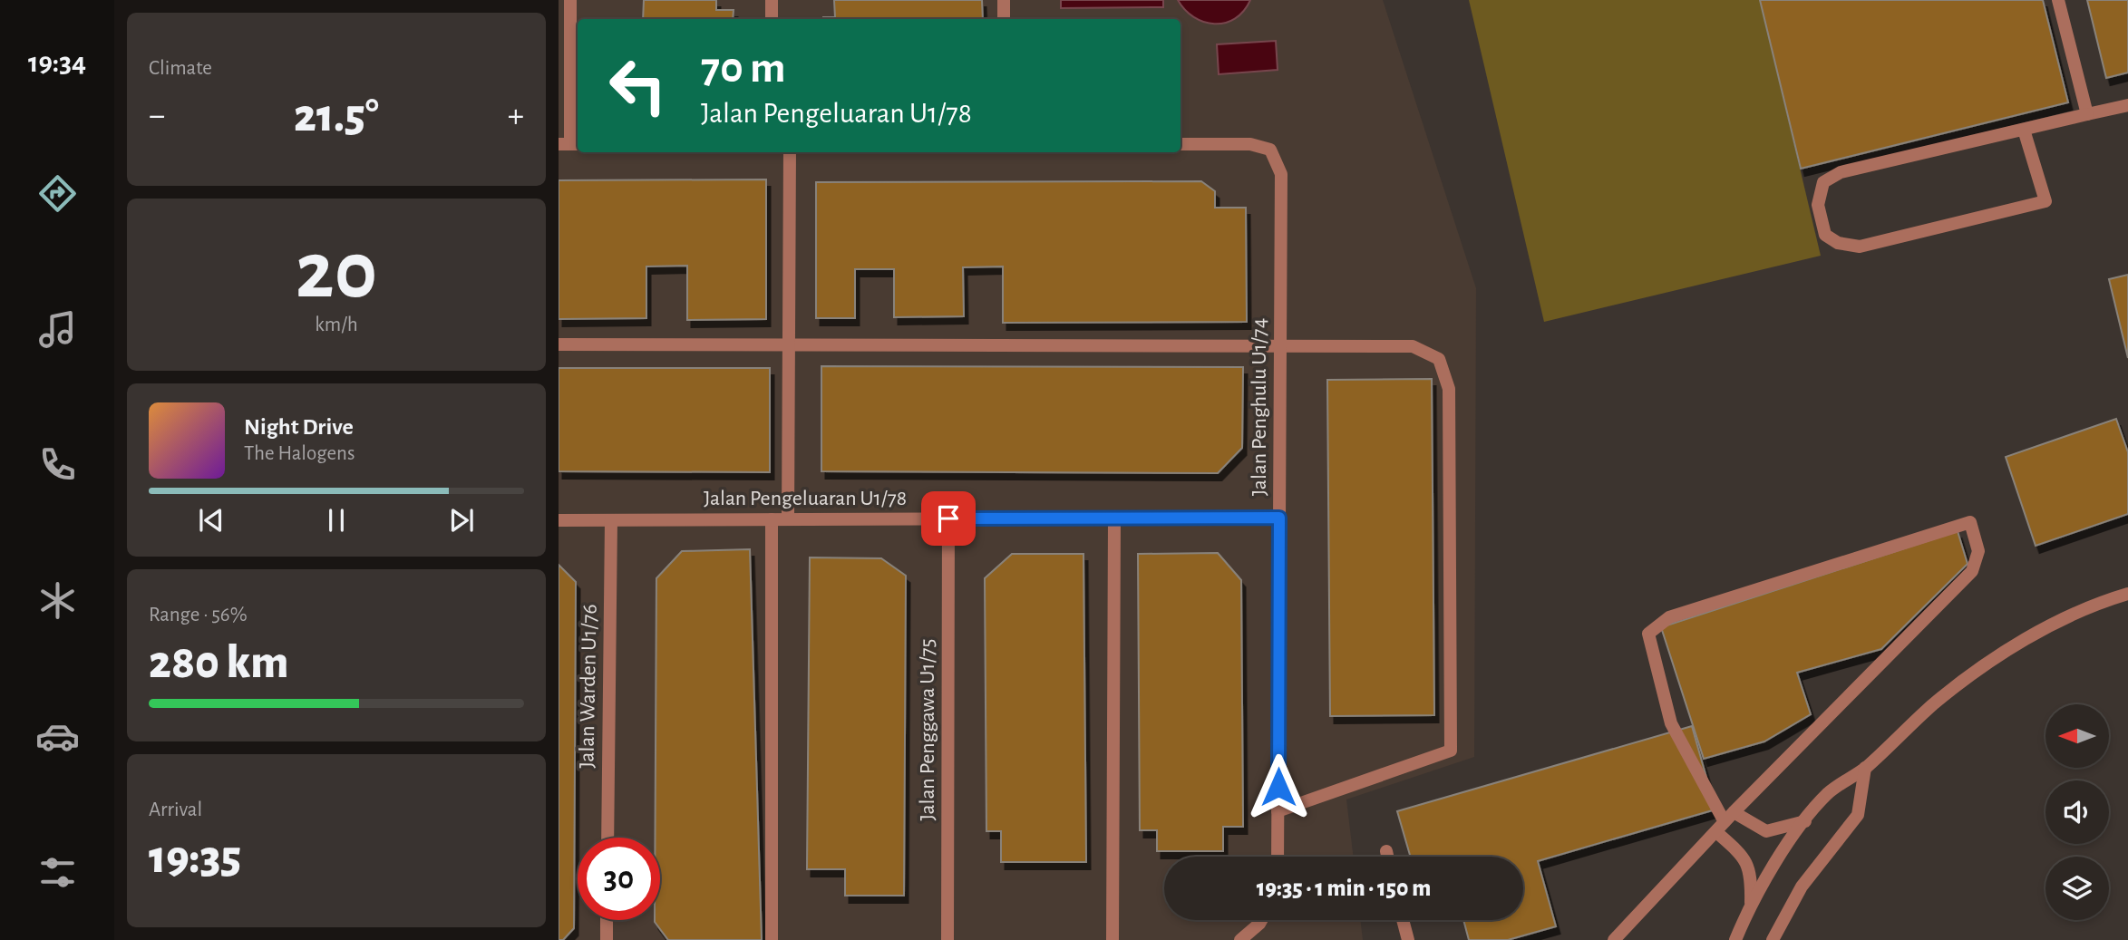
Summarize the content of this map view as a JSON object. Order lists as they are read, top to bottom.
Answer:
{
  "streets": {
    "street": [
      "Jalan Penghulu U1/74",
      "Jalan Pengeluaran U1/78",
      "Jalan Warden U1/76",
      "Jalan Penggawa U1/75"
    ]
  },
  "crossings": [
    ["Jalan Penghulu U1/74", "Jalan Pengeluaran U1/78"],
    ["Jalan Pengeluaran U1/78", "Jalan Warden U1/76"],
    ["Jalan Pengeluaran U1/78", "Jalan Penggawa U1/75"]
  ],
  "north": "left",
  "page": {
    "tabs": "19:34",
    "tile": [
      "Climate",
      ["20", "km/h"],
      ["Range · 56%", "280 km"],
      ["Arrival", "19:35"]
    ],
    "turn": ["70 m", "Jalan Pengeluaran U1/78"],
    "heat": ["−", "21.5°", "+"],
    "song": ["Night Drive", "The Halogens"],
    "limit": "30",
    "trip": "19:35 · 1 min · 150 m"
  }
}
